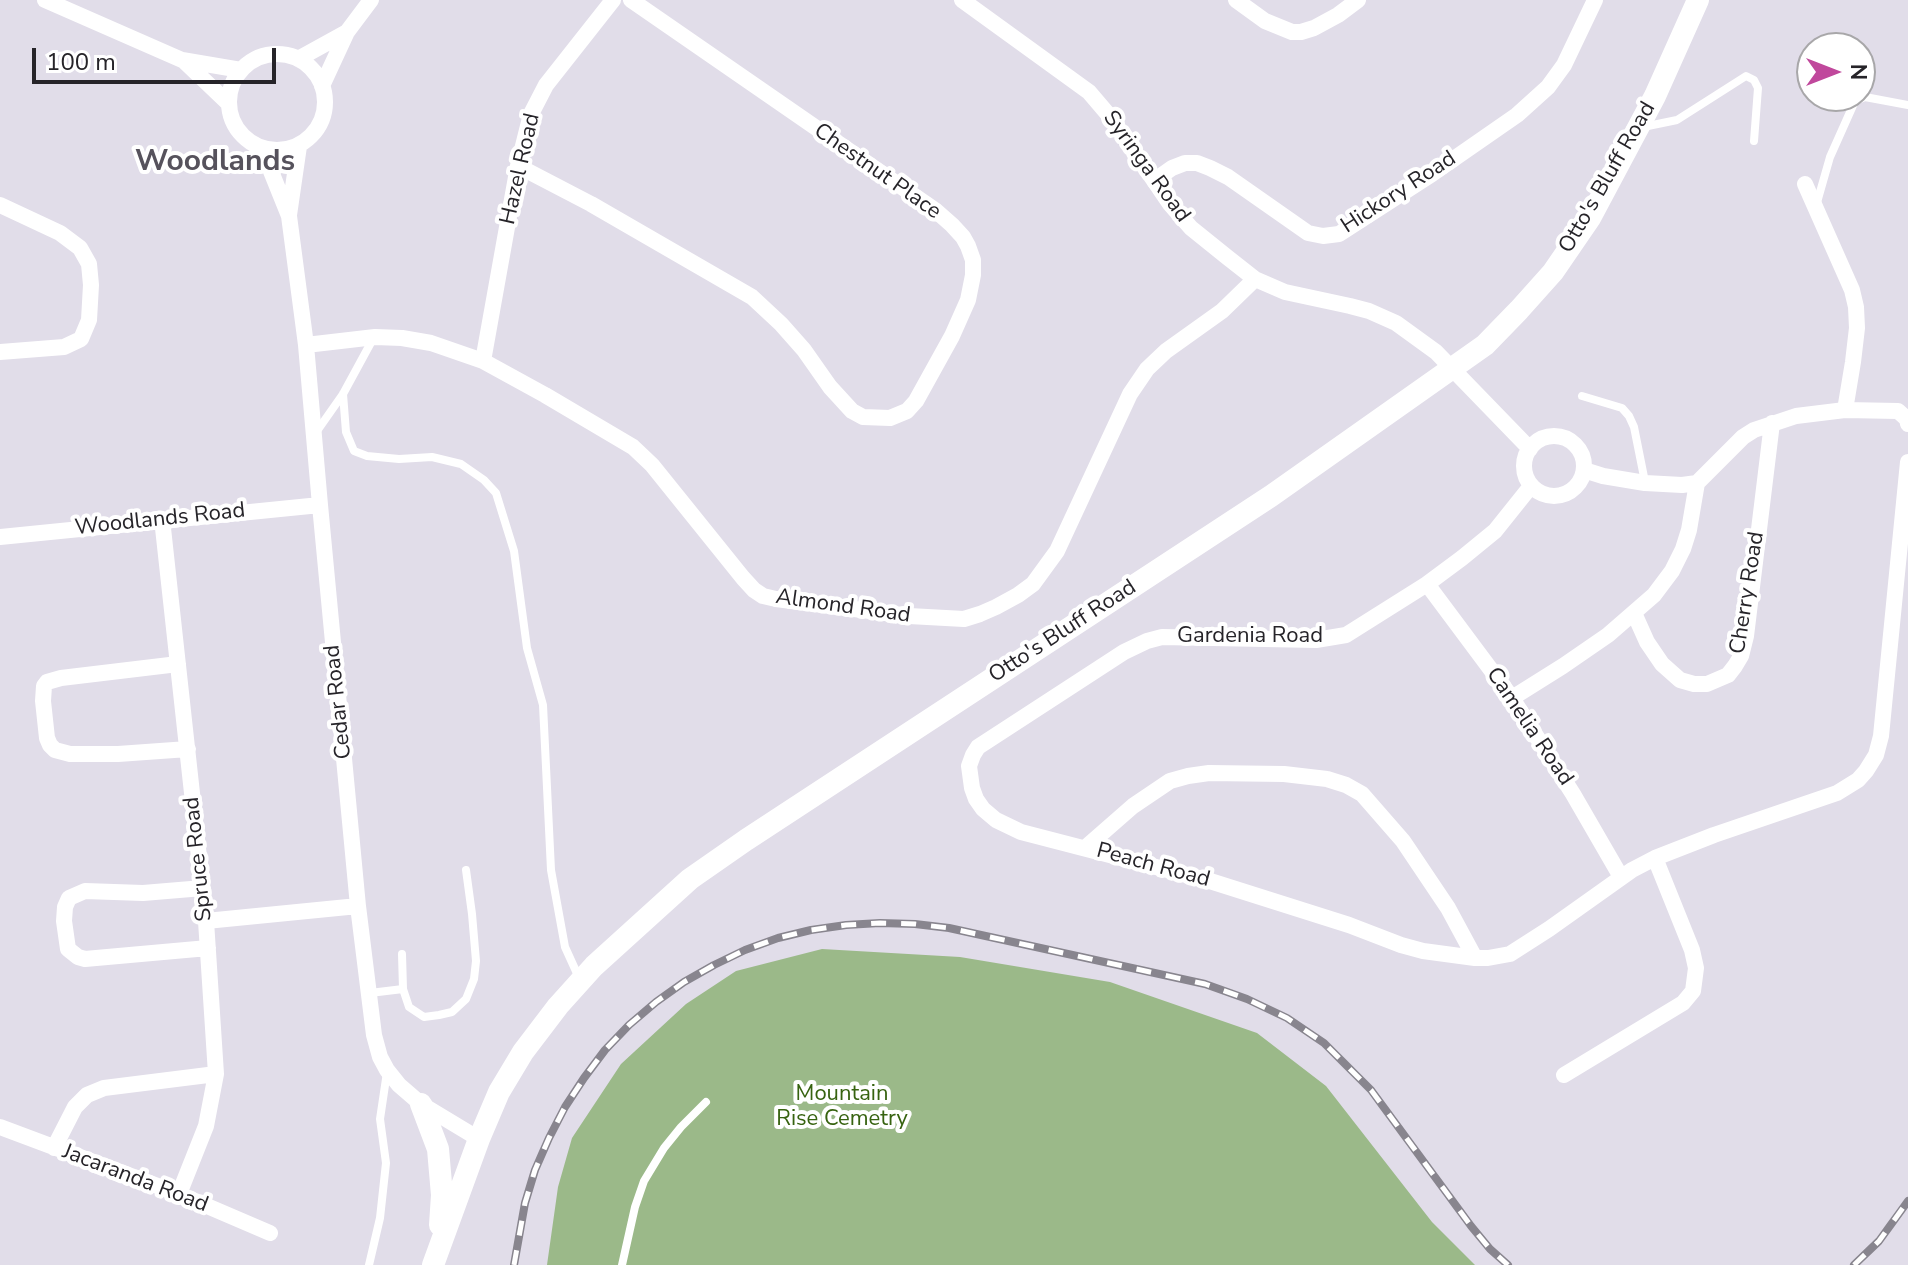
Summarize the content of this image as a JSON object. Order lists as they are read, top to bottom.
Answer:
{
  "streets": {
    "main road": ["Otto's Bluff Road"],
    "street": [
      "Syringa Road",
      "Hazel Road",
      "Chestnut Place",
      "Hickory Road",
      "Woodlands Road",
      "Cherry Road",
      "Almond Road",
      "Gardenia Road",
      "Cedar Road",
      "Camelia Road",
      "Spruce Road",
      "Peach Road",
      "Jacaranda Road"
    ]
  },
  "crossings": [
    ["Syringa Road", "Otto's Bluff Road"],
    ["Syringa Road", "Hickory Road"],
    ["Syringa Road", "Almond Road"],
    ["Syringa Road", "Gardenia Road"],
    ["Hazel Road", "Chestnut Place"],
    ["Hazel Road", "Almond Road"],
    ["Otto's Bluff Road", "Cedar Road"],
    ["Woodlands Road", "Cedar Road"],
    ["Woodlands Road", "Spruce Road"],
    ["Almond Road", "Cedar Road"],
    ["Gardenia Road", "Camelia Road"],
    ["Gardenia Road", "Peach Road"],
    ["Camelia Road", "Peach Road"],
    ["Spruce Road", "Jacaranda Road"]
  ],
  "districts": ["Woodlands"],
  "parks": ["Mountain Rise Cemetry"],
  "scale_bar": "100 m",
  "north": "right"
}
